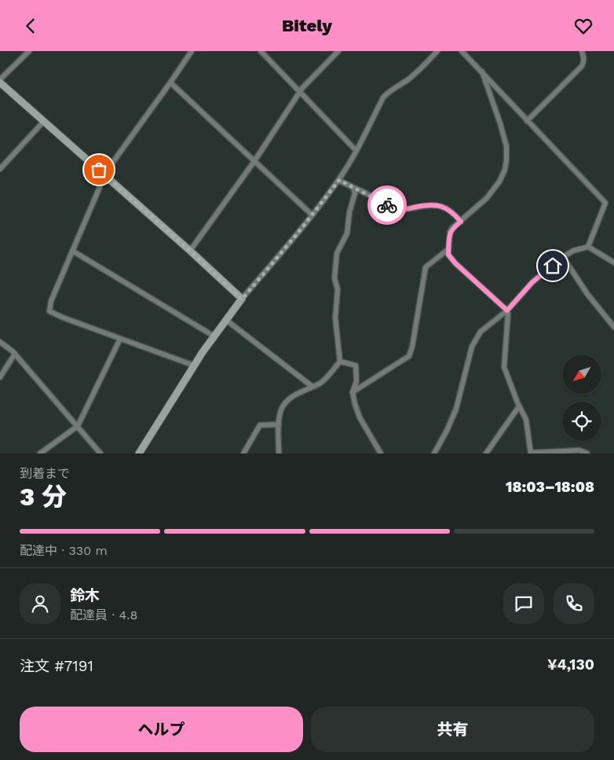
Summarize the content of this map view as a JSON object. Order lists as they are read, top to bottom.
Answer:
{
  "north": "bottom left",
  "page": {
    "header": "Bitely",
    "heading": ["3 分", "到着まで", "18:03–18:08"],
    "panel": [
      "鈴木",
      "配達員 · 4.8",
      "注文 #7191",
      "¥4,130"
    ],
    "bar": "配達中 · 330 m",
    "buttons": ["ヘルプ", "共有"]
  }
}
